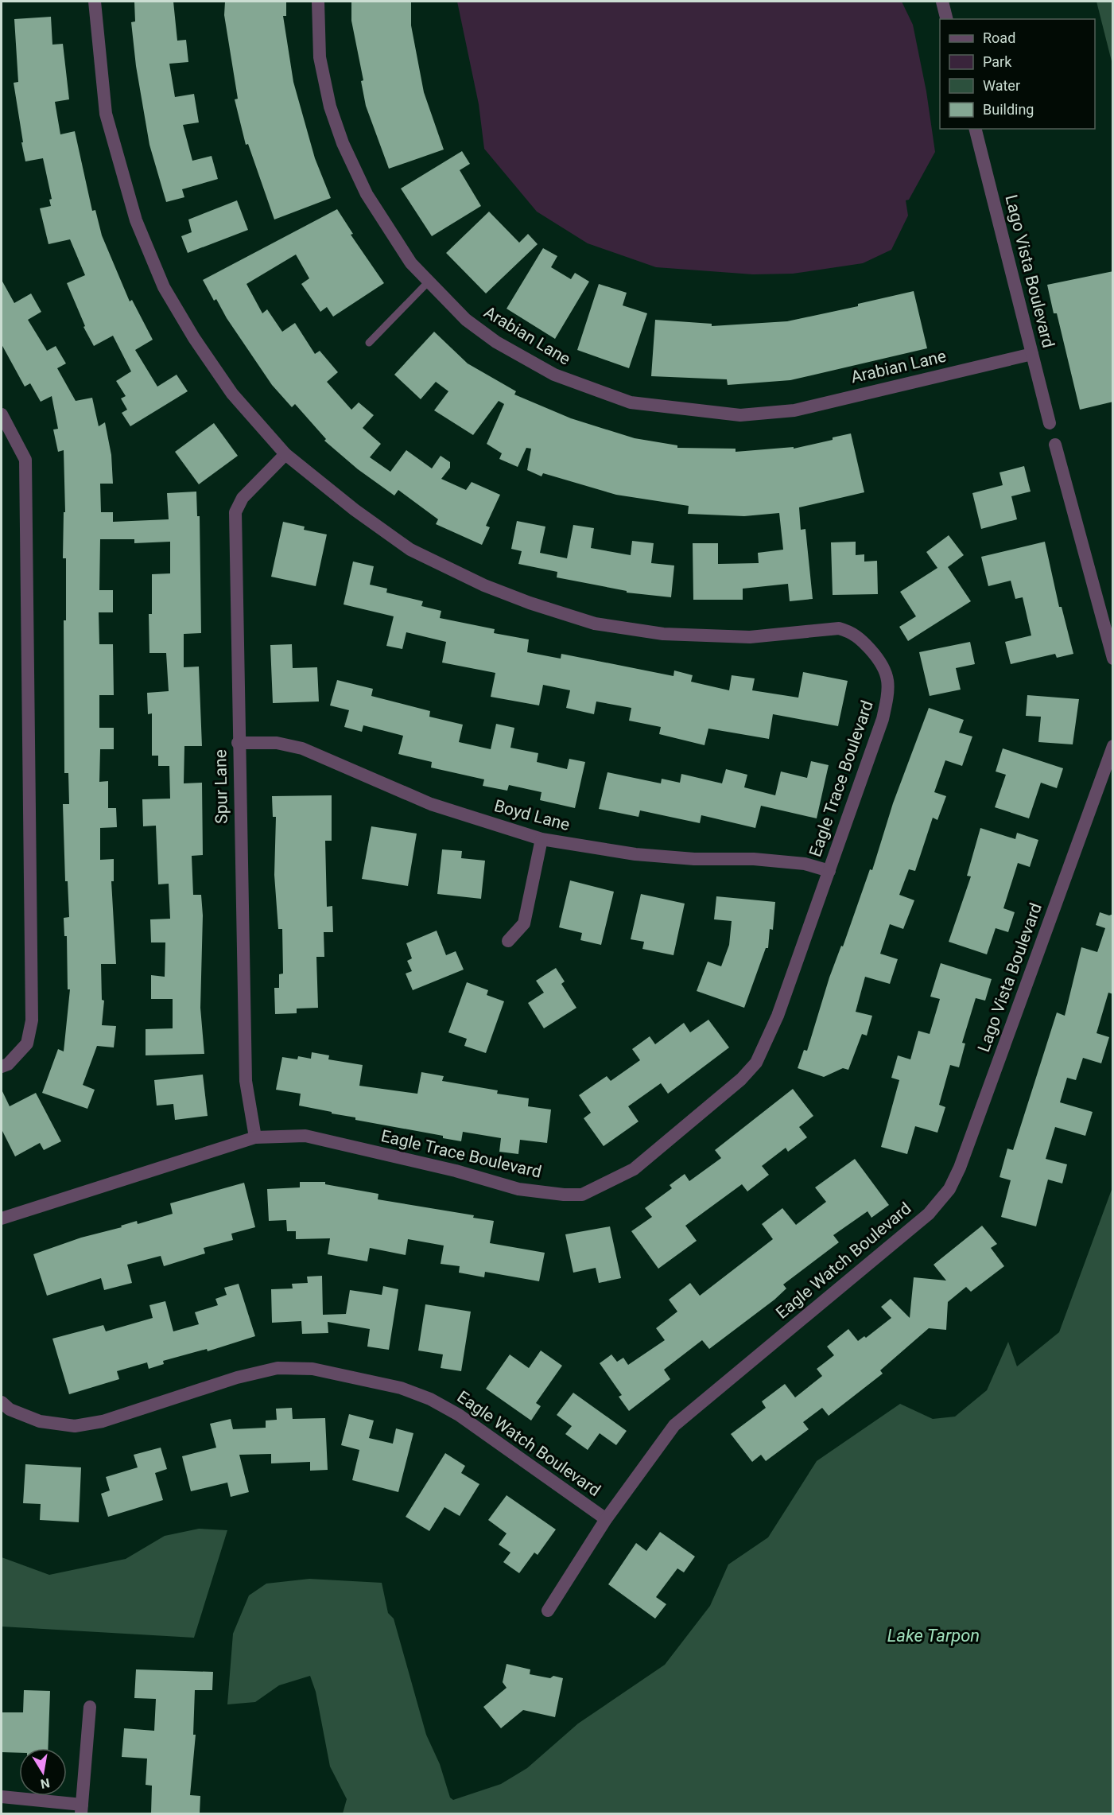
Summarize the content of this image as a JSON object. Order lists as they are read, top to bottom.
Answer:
{
  "streets": {
    "street": [
      "Lago Vista Boulevard",
      "Arabian Lane",
      "Eagle Trace Boulevard",
      "Spur Lane",
      "Boyd Lane",
      "Eagle Watch Boulevard"
    ]
  },
  "crossings": [
    ["Lago Vista Boulevard", "Arabian Lane"],
    ["Lago Vista Boulevard", "Eagle Watch Boulevard"],
    ["Eagle Trace Boulevard", "Spur Lane"],
    ["Eagle Trace Boulevard", "Boyd Lane"],
    ["Spur Lane", "Boyd Lane"]
  ],
  "water": ["Lake Tarpon"],
  "legend": [
    "Road",
    "Park",
    "Water",
    "Building"
  ],
  "north": "bottom"
}
